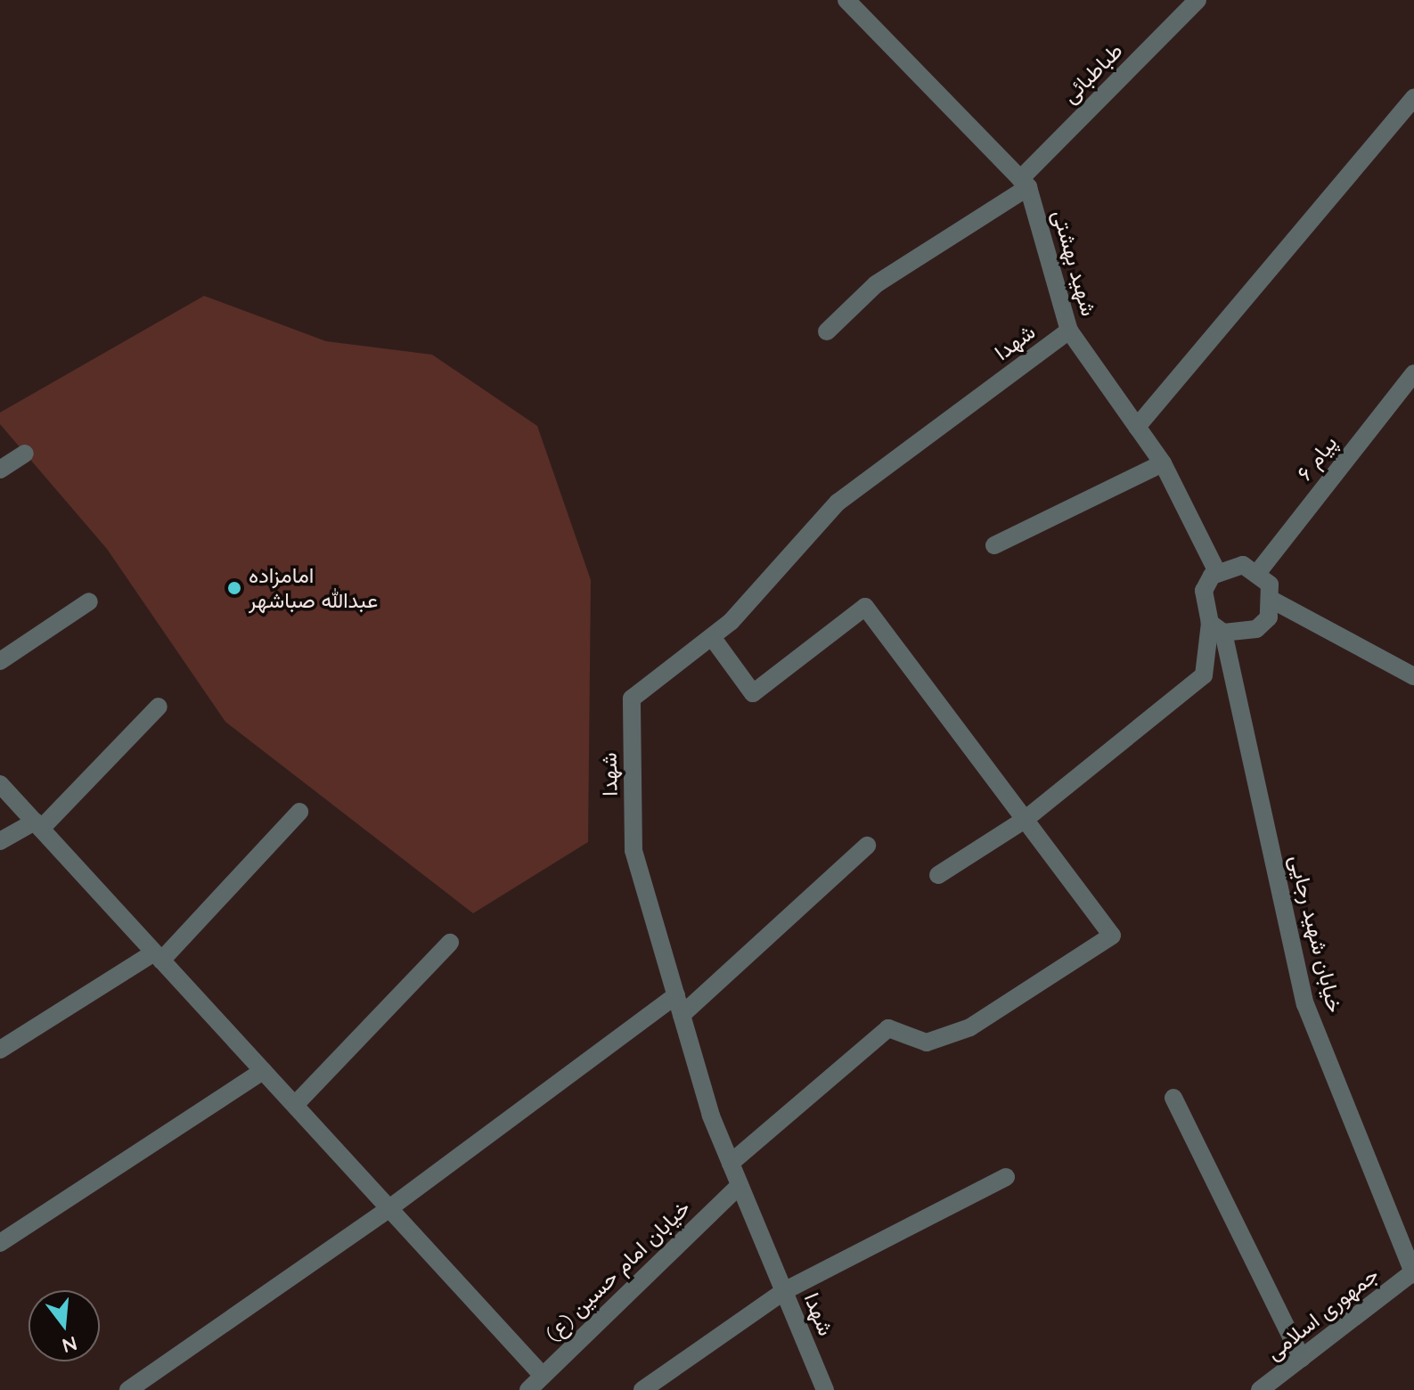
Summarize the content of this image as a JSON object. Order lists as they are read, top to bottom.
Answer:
{
  "streets": {
    "street": [
      "طباطبائی",
      "شهید بهشتی",
      "شهدا",
      "پیام ۶",
      "خیابان شهید رجایی",
      "خیابان امام حسین (ع)",
      "جمهوری اسلامی"
    ]
  },
  "crossings": [
    ["طباطبائی", "شهید بهشتی"],
    ["شهید بهشتی", "شهدا"],
    ["شهید بهشتی", "پیام ۶"],
    ["شهید بهشتی", "خیابان شهید رجایی"],
    ["شهدا", "خیابان امام حسین (ع)"],
    ["پیام ۶", "خیابان شهید رجایی"],
    ["خیابان شهید رجایی", "جمهوری اسلامی"]
  ],
  "places": ["امامزاده عبدالله صباشهر"],
  "north": "bottom"
}
